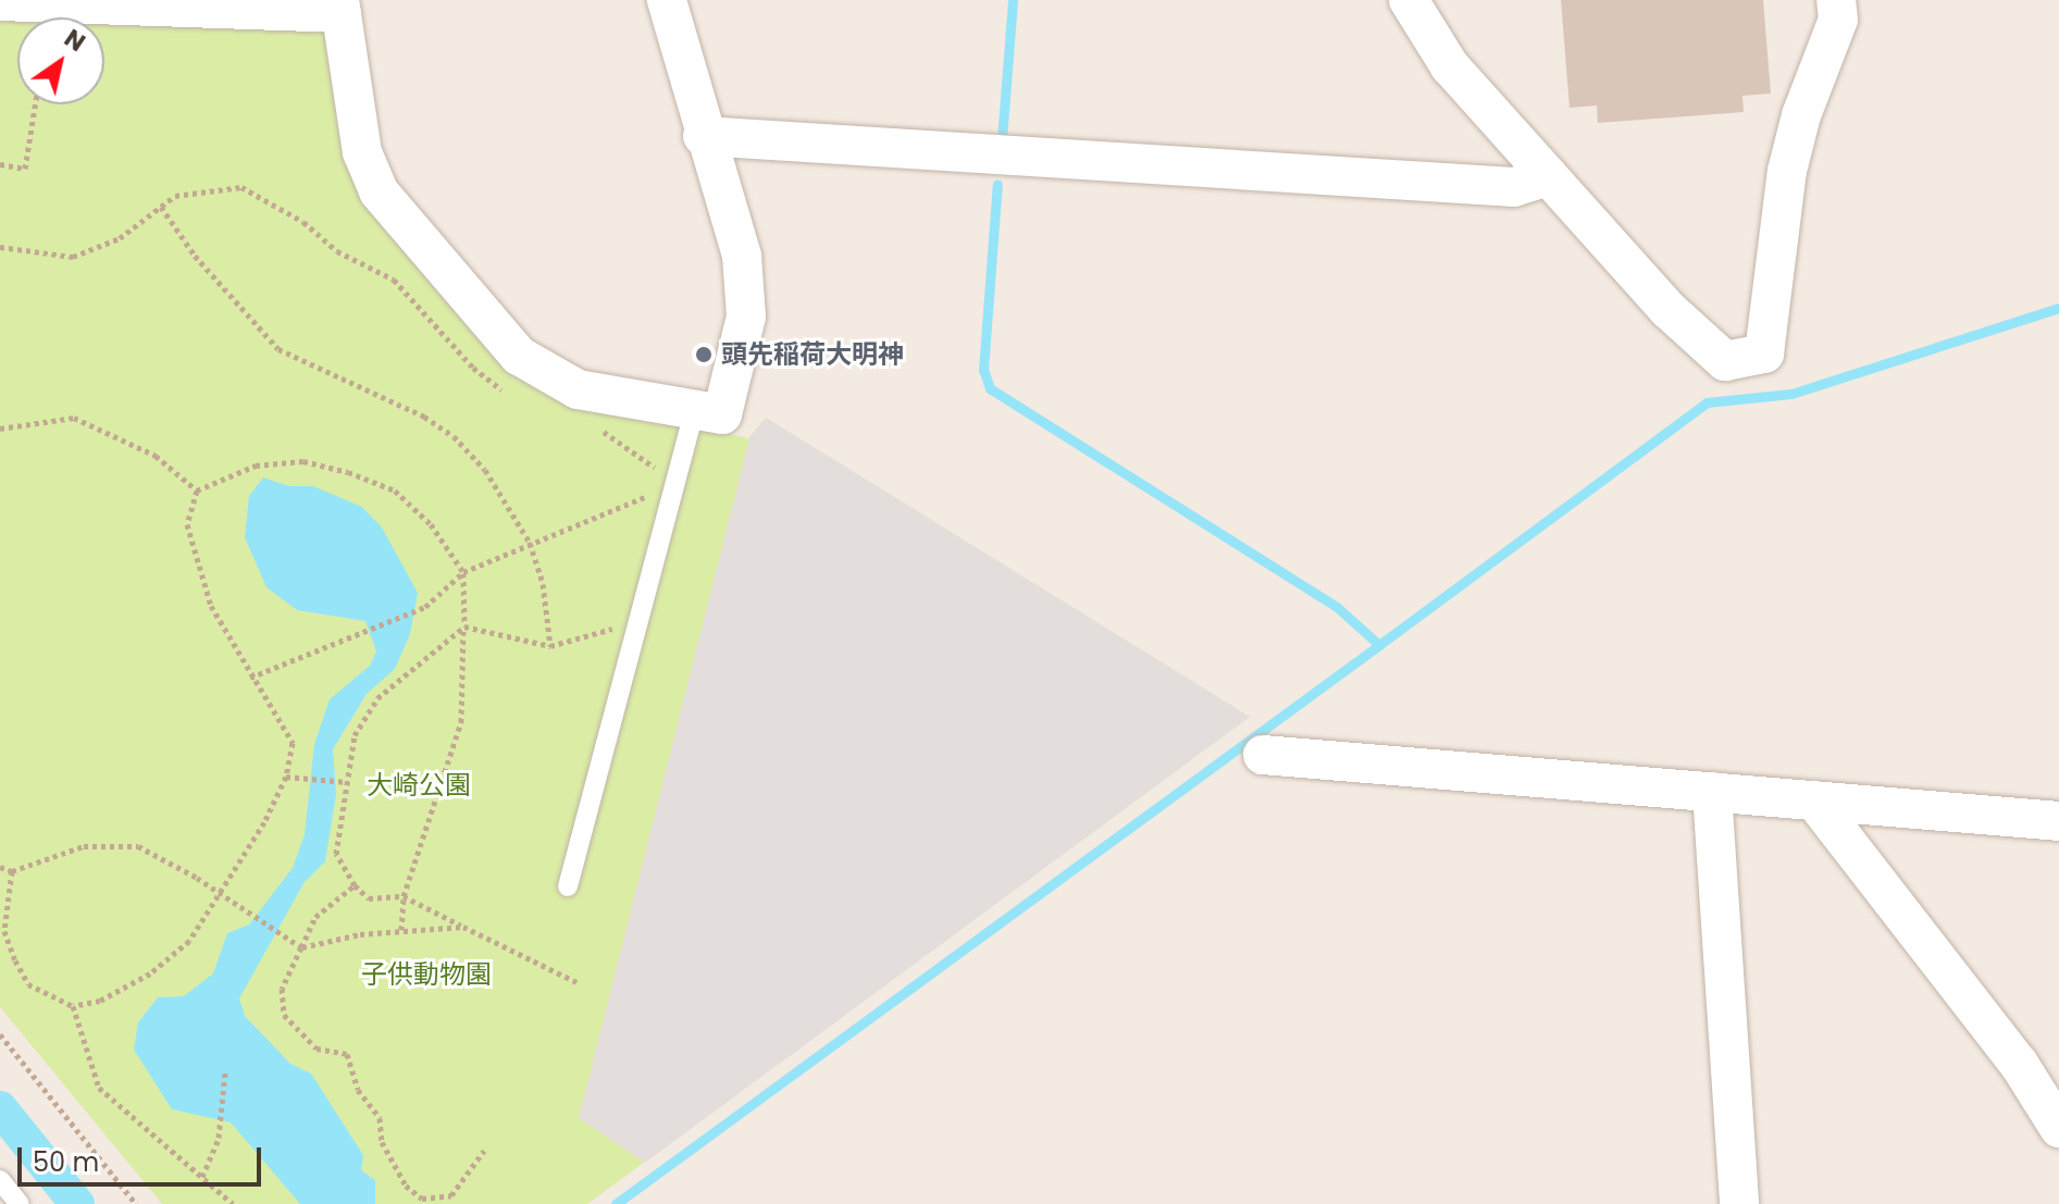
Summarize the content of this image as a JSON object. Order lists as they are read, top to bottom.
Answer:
{
  "parks": ["大崎公園", "子供動物園"],
  "places": ["頭先稲荷大明神"],
  "scale_bar": "50 m",
  "north": "top right"
}
